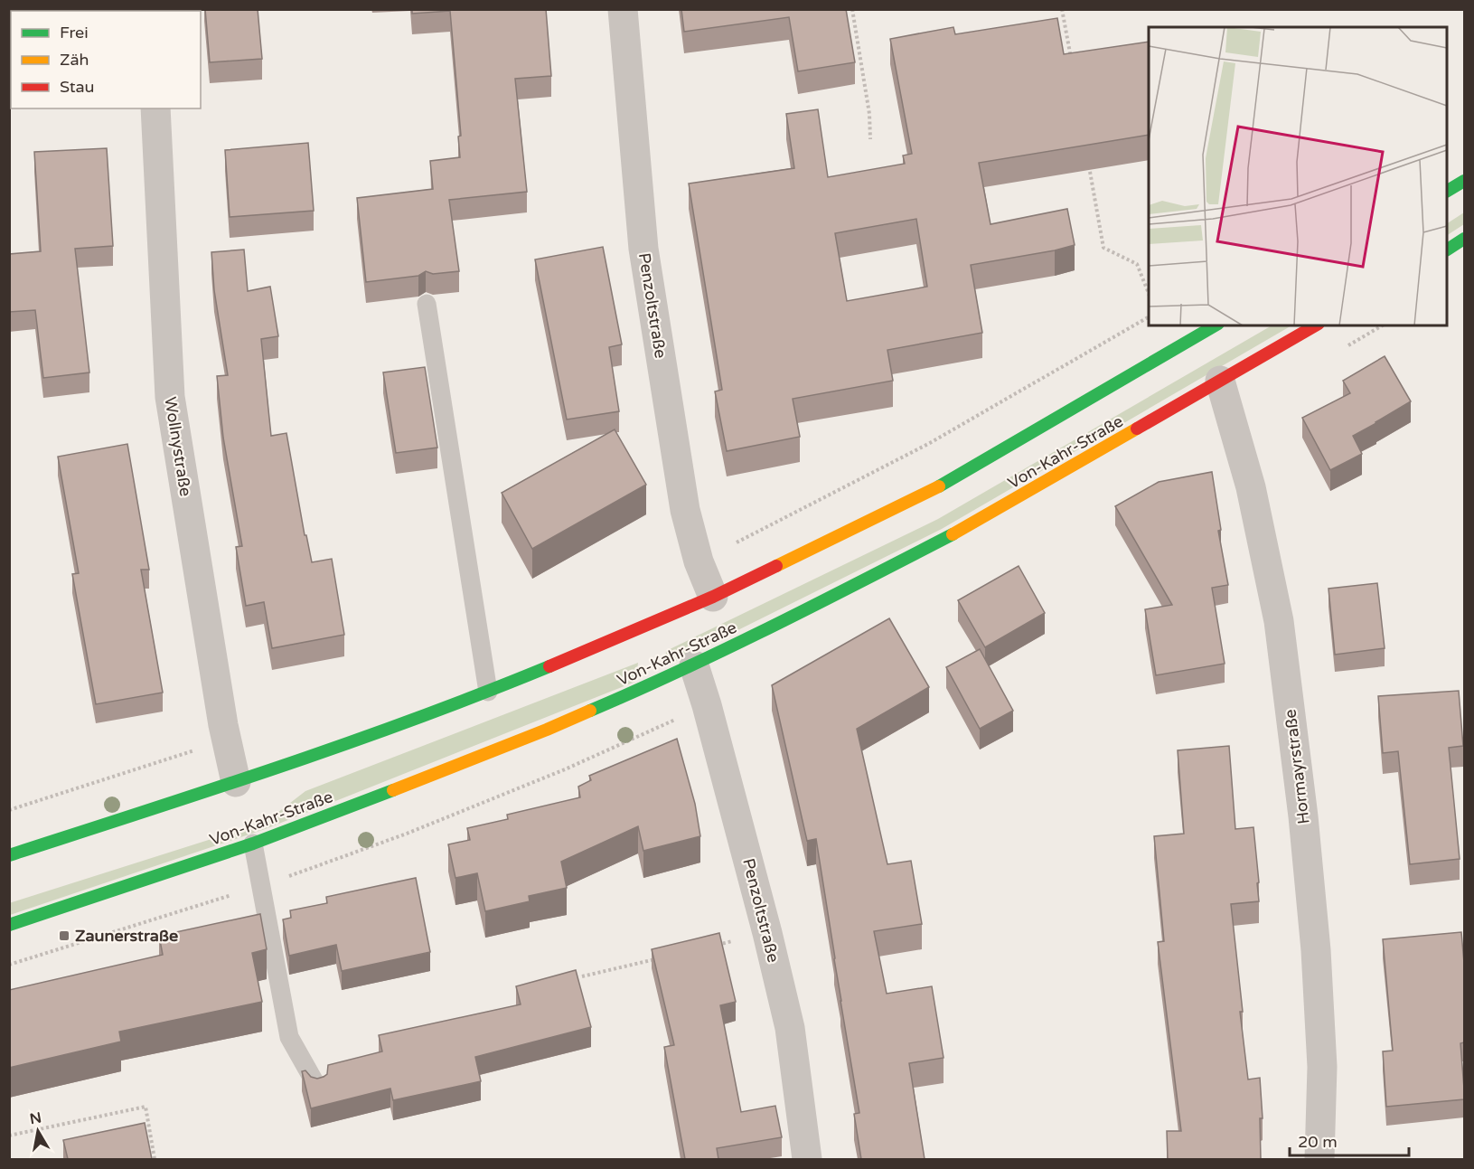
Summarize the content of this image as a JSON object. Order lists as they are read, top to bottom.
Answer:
{
  "streets": {
    "main road": ["Von-Kahr-Straße"],
    "street": ["Penzoltstraße", "Wollnystraße", "Hormayrstraße"]
  },
  "crossings": [
    ["Penzoltstraße", "Von-Kahr-Straße"],
    ["Wollnystraße", "Von-Kahr-Straße"],
    ["Von-Kahr-Straße", "Hormayrstraße"]
  ],
  "places": {
    "transit": ["Zaunerstraße"]
  },
  "legend": ["Frei", "Zäh", "Stau"],
  "scale_bar": "20 m",
  "north": "top"
}
